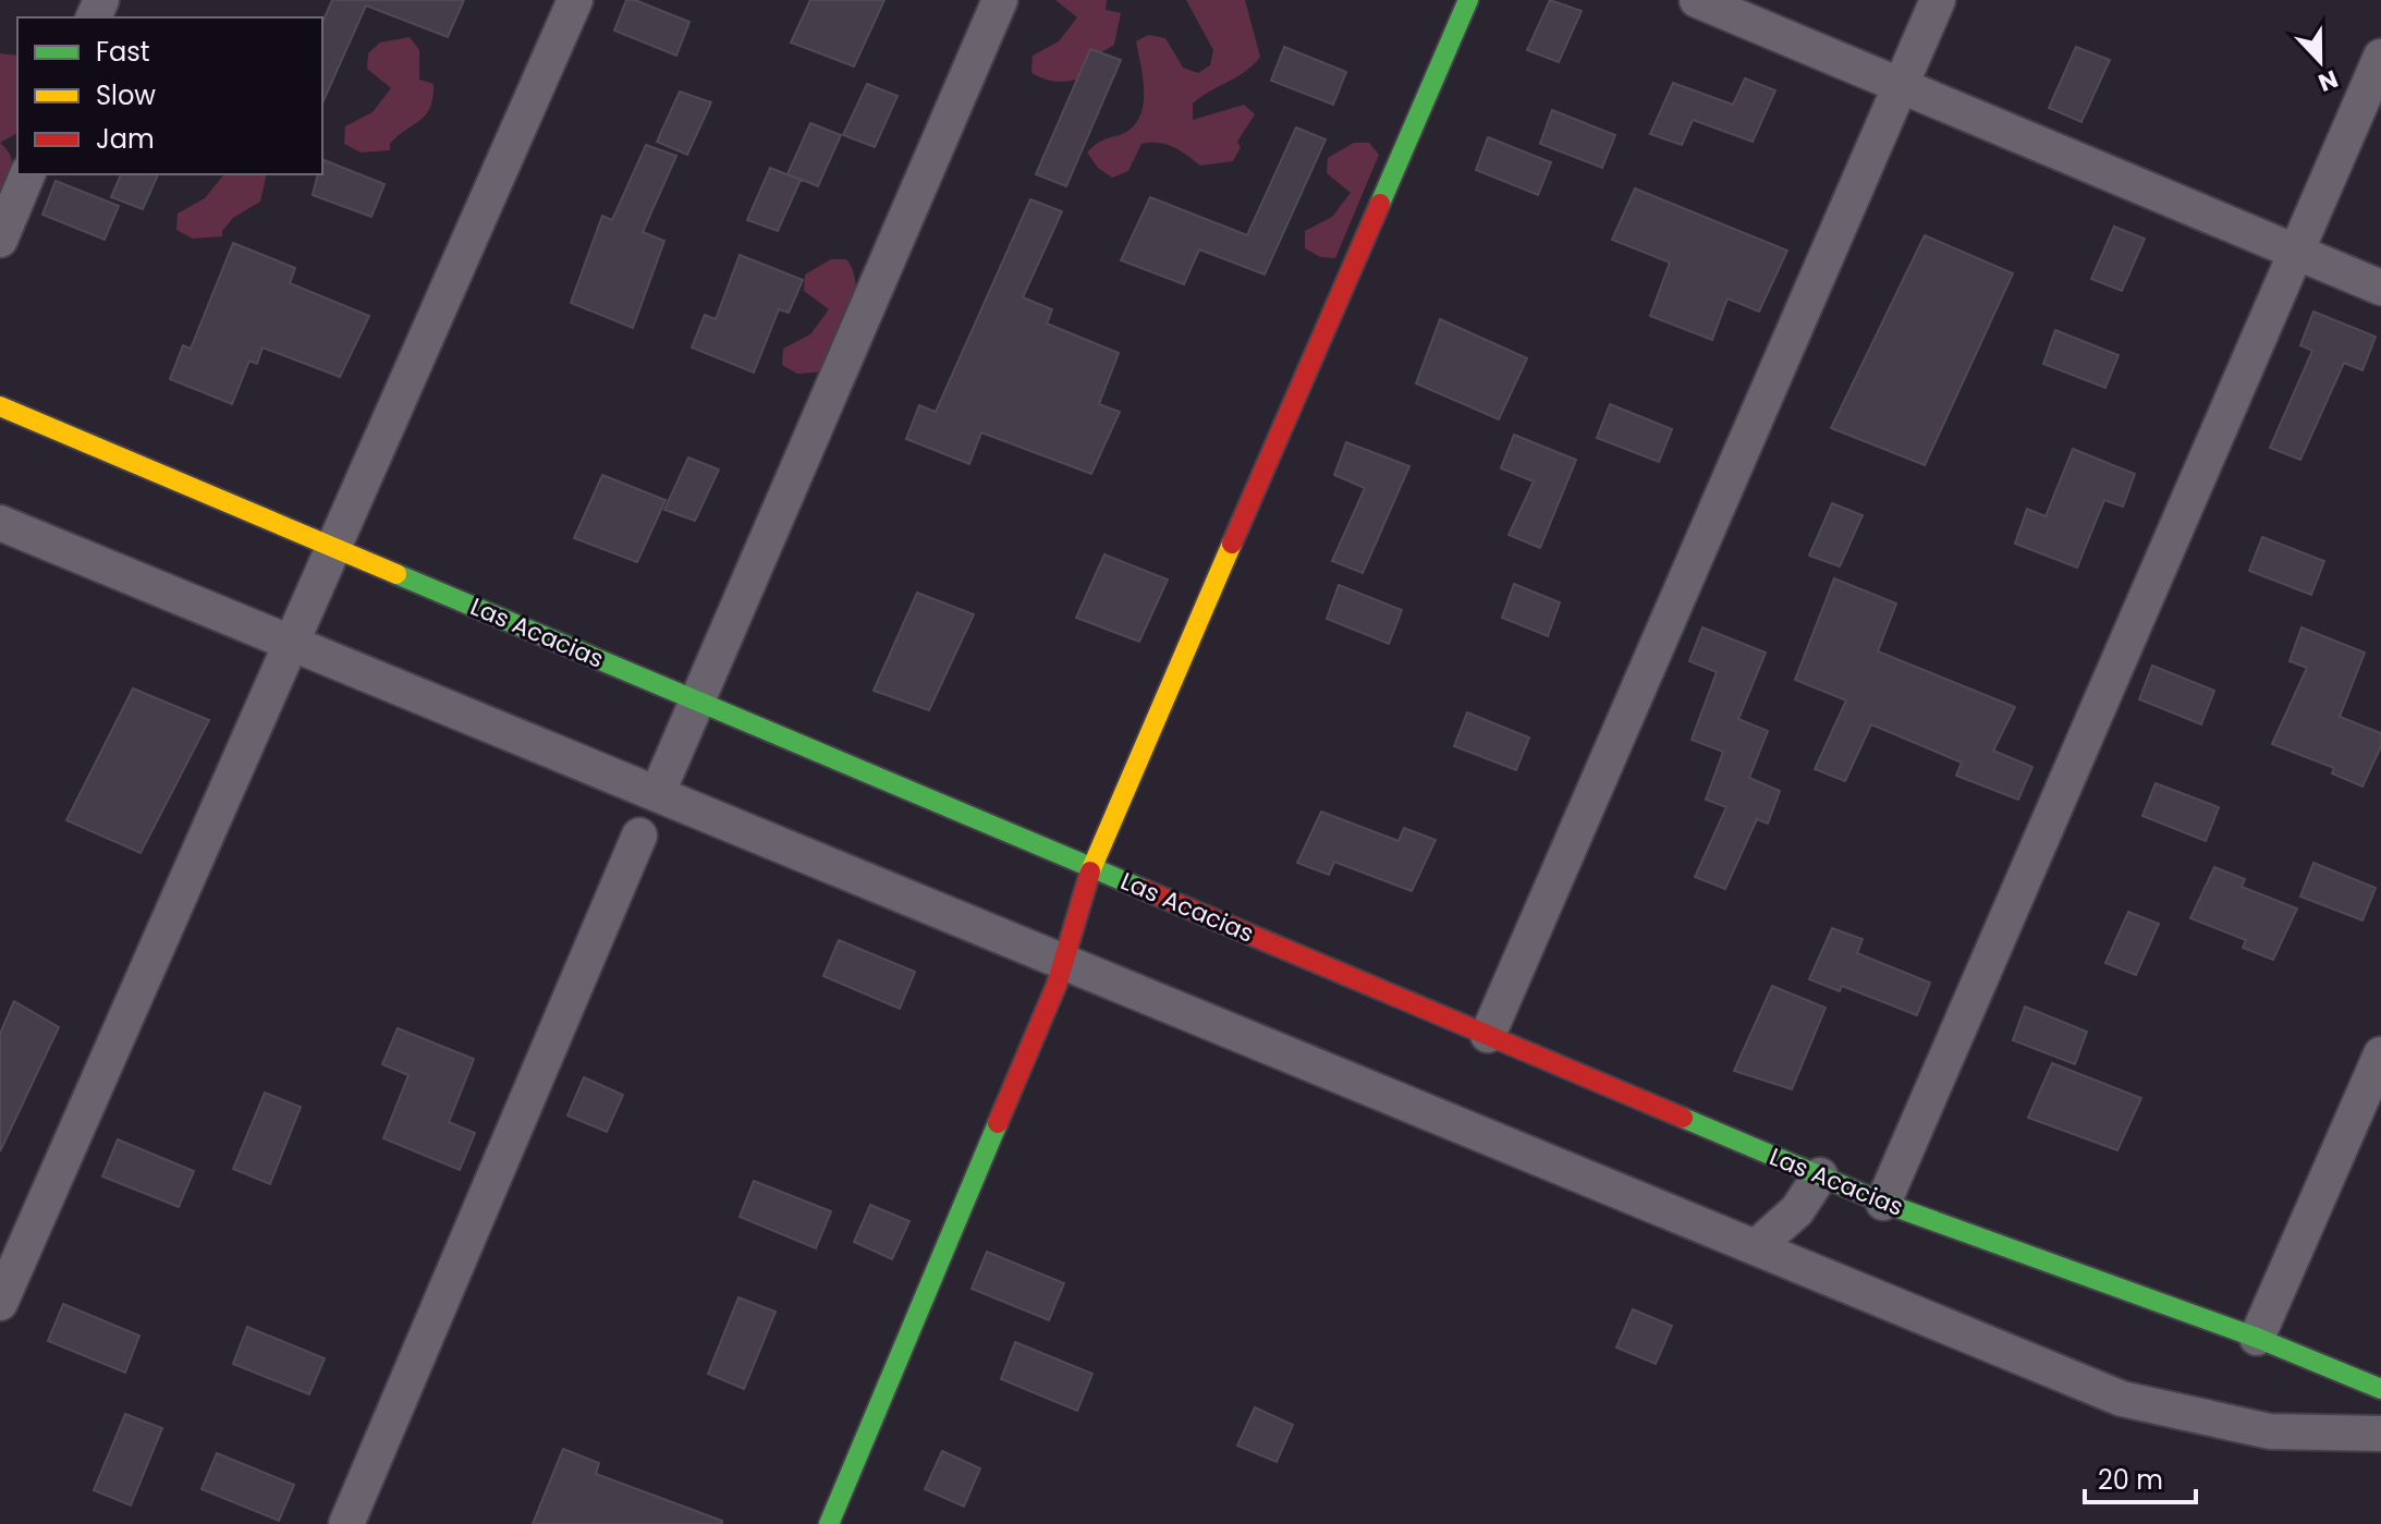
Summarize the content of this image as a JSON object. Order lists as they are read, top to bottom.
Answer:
{
  "streets": {
    "street": ["Las Acacias"]
  },
  "legend": ["Fast", "Slow", "Jam"],
  "scale_bar": "20 m",
  "north": "bottom"
}
